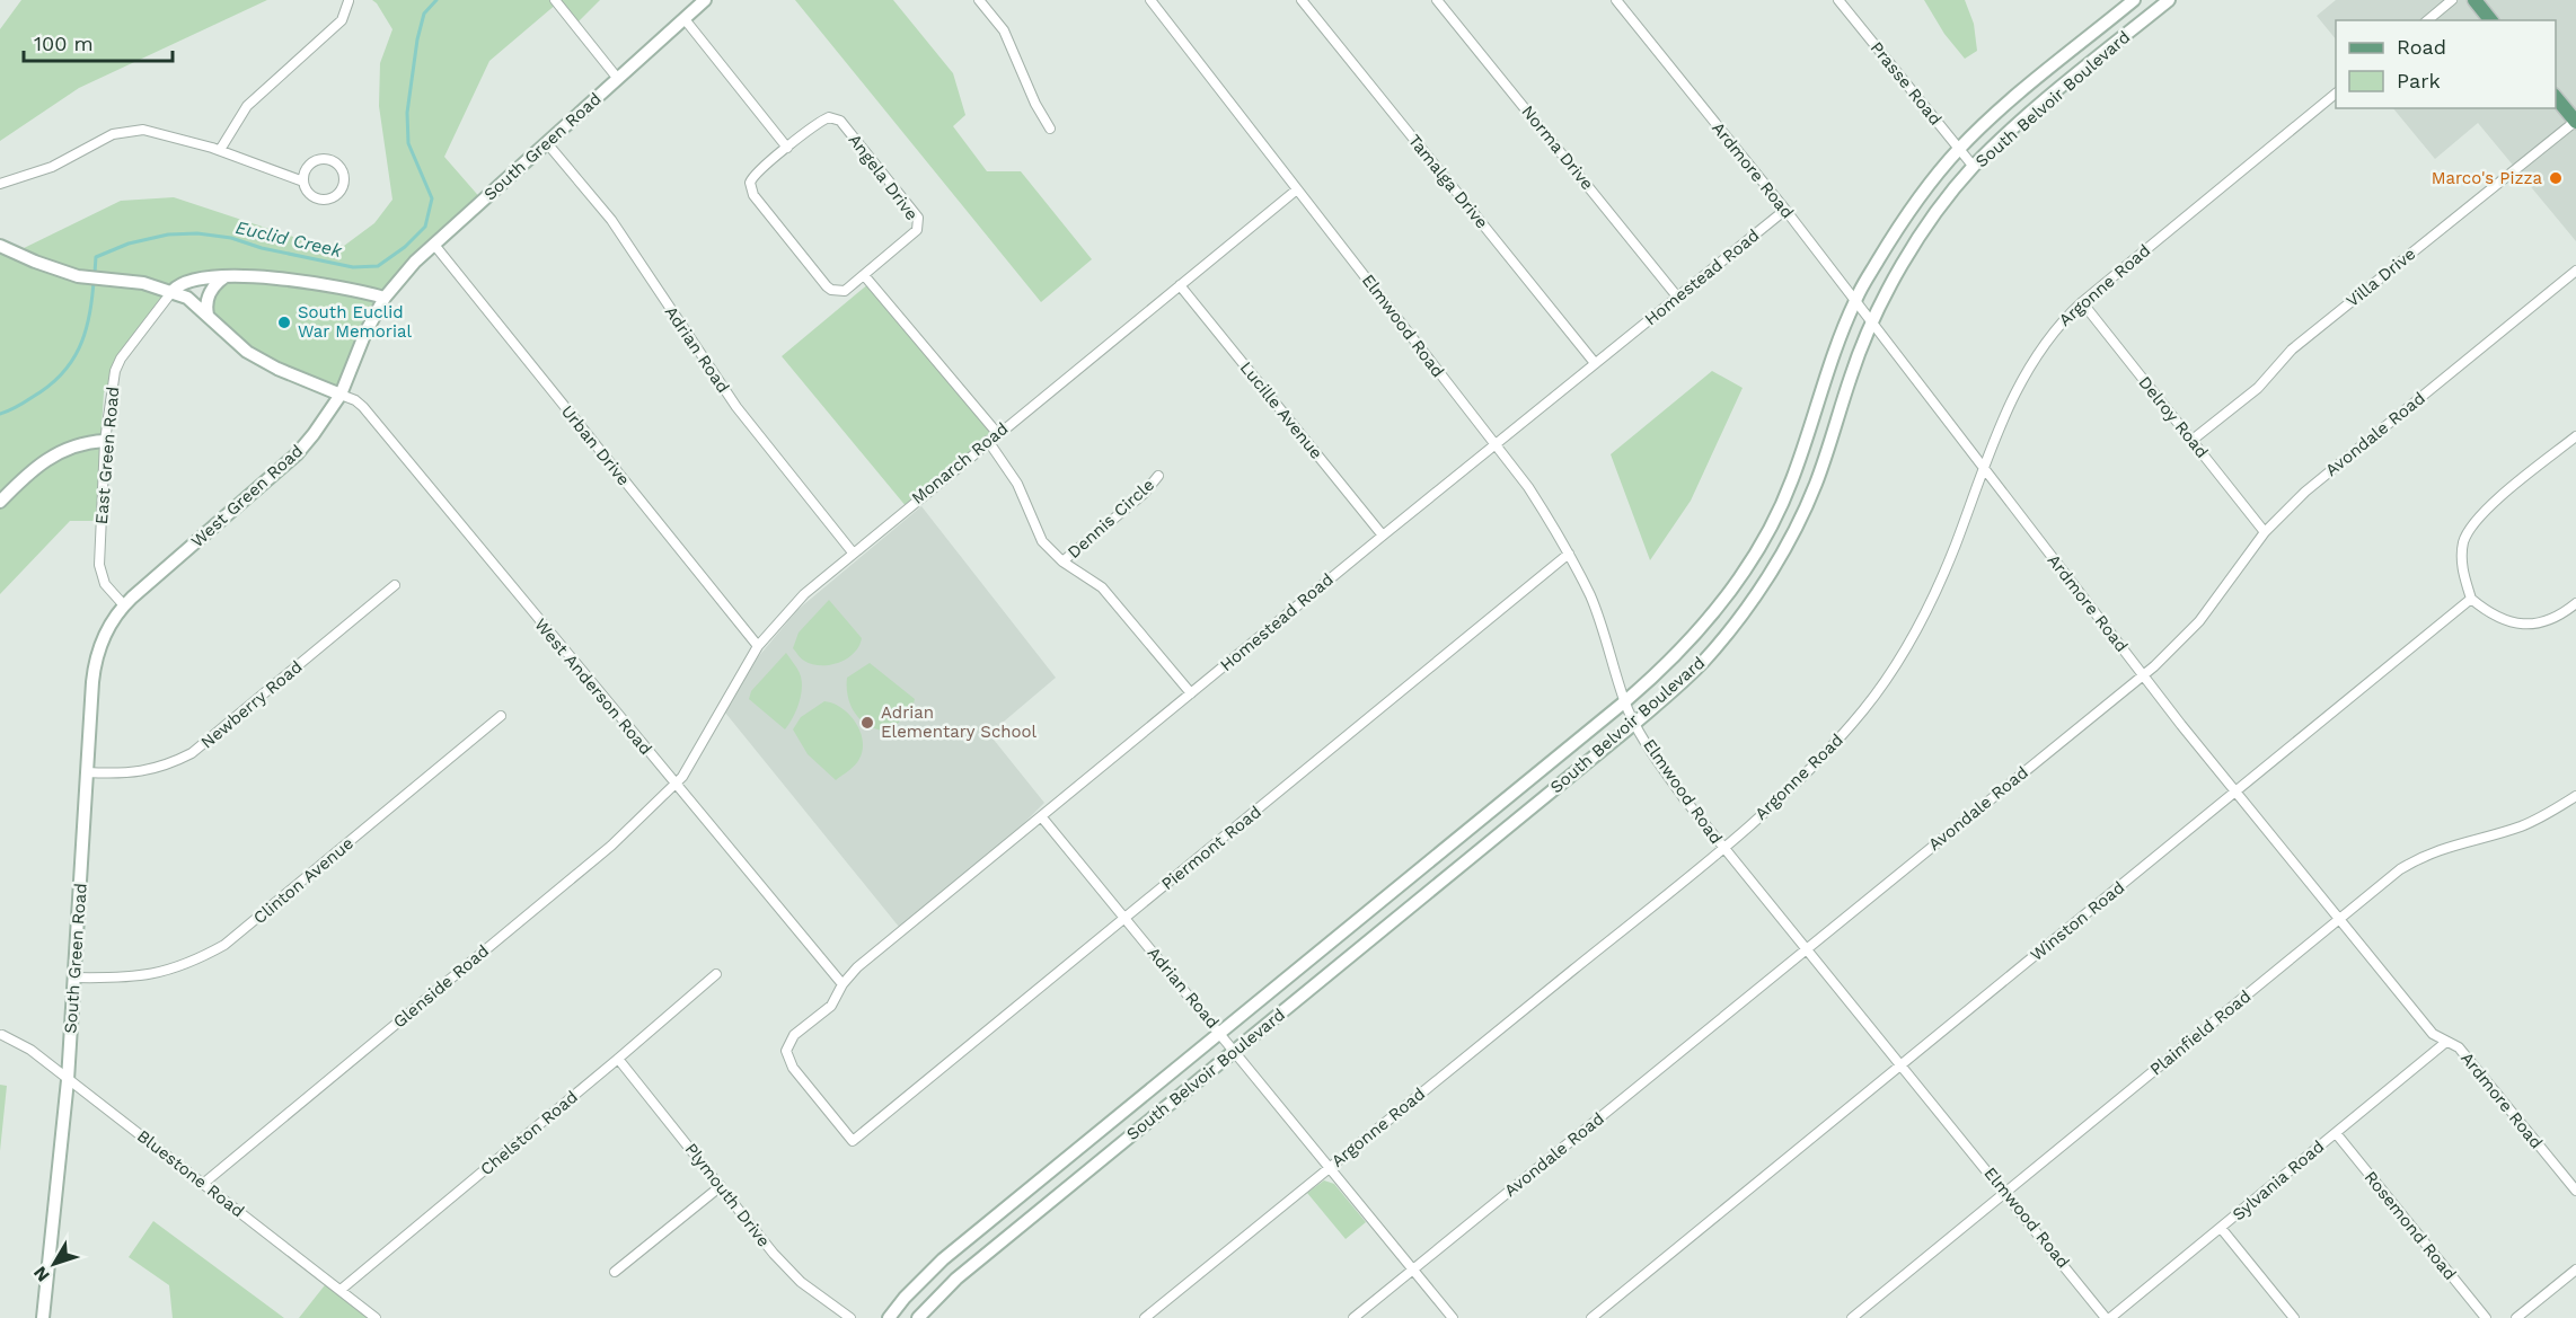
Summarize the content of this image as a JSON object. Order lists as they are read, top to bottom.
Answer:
{
  "streets": {
    "street": [
      "Prasse Road",
      "South Belvoir Boulevard",
      "South Green Road",
      "Norma Drive",
      "Ardmore Road",
      "Angela Drive",
      "Tamalga Drive",
      "Homestead Road",
      "Villa Drive",
      "Argonne Road",
      "Elmwood Road",
      "Adrian Road",
      "Lucille Avenue",
      "Delroy Road",
      "Avondale Road",
      "Urban Drive",
      "East Green Road",
      "Monarch Road",
      "West Green Road",
      "Dennis Circle",
      "West Anderson Road",
      "Newberry Road",
      "Piermont Road",
      "Clinton Avenue",
      "Winston Road",
      "Glenside Road",
      "Plainfield Road",
      "Chelston Road",
      "Bluestone Road",
      "Sylvania Road",
      "Plymouth Drive",
      "Rosemond Road"
    ]
  },
  "crossings": [
    ["Prasse Road", "South Belvoir Boulevard"],
    ["South Belvoir Boulevard", "Ardmore Road"],
    ["South Belvoir Boulevard", "Elmwood Road"],
    ["South Belvoir Boulevard", "Adrian Road"],
    ["South Green Road", "Adrian Road"],
    ["South Green Road", "Urban Drive"],
    ["South Green Road", "East Green Road"],
    ["South Green Road", "West Green Road"],
    ["South Green Road", "Newberry Road"],
    ["South Green Road", "Clinton Avenue"],
    ["South Green Road", "Bluestone Road"],
    ["Norma Drive", "Homestead Road"],
    ["Ardmore Road", "Homestead Road"],
    ["Ardmore Road", "Argonne Road"],
    ["Ardmore Road", "Avondale Road"],
    ["Ardmore Road", "Winston Road"],
    ["Ardmore Road", "Plainfield Road"],
    ["Ardmore Road", "Sylvania Road"],
    ["Tamalga Drive", "Homestead Road"],
    ["Homestead Road", "Elmwood Road"],
    ["Homestead Road", "Adrian Road"],
    ["Homestead Road", "Lucille Avenue"],
    ["Homestead Road", "West Anderson Road"],
    ["Homestead Road", "Piermont Road"],
    ["Villa Drive", "Delroy Road"],
    ["Argonne Road", "Elmwood Road"],
    ["Argonne Road", "Adrian Road"],
    ["Argonne Road", "Delroy Road"],
    ["Elmwood Road", "Avondale Road"],
    ["Elmwood Road", "Monarch Road"],
    ["Elmwood Road", "Piermont Road"],
    ["Elmwood Road", "Winston Road"],
    ["Elmwood Road", "Plainfield Road"],
    ["Elmwood Road", "Sylvania Road"],
    ["Adrian Road", "Avondale Road"],
    ["Adrian Road", "Monarch Road"],
    ["Adrian Road", "Piermont Road"],
    ["Lucille Avenue", "Monarch Road"],
    ["Delroy Road", "Avondale Road"],
    ["Urban Drive", "Monarch Road"],
    ["East Green Road", "West Green Road"],
    ["Monarch Road", "West Anderson Road"],
    ["Monarch Road", "Glenside Road"],
    ["West Green Road", "West Anderson Road"],
    ["West Anderson Road", "Glenside Road"],
    ["Glenside Road", "Bluestone Road"],
    ["Chelston Road", "Bluestone Road"],
    ["Chelston Road", "Plymouth Drive"],
    ["Sylvania Road", "Rosemond Road"]
  ],
  "water": ["Euclid Creek"],
  "places": ["Marco's Pizza", "South Euclid War Memorial", "Adrian Elementary School"],
  "legend": ["Road", "Park"],
  "scale_bar": "100 m",
  "north": "bottom left"
}
